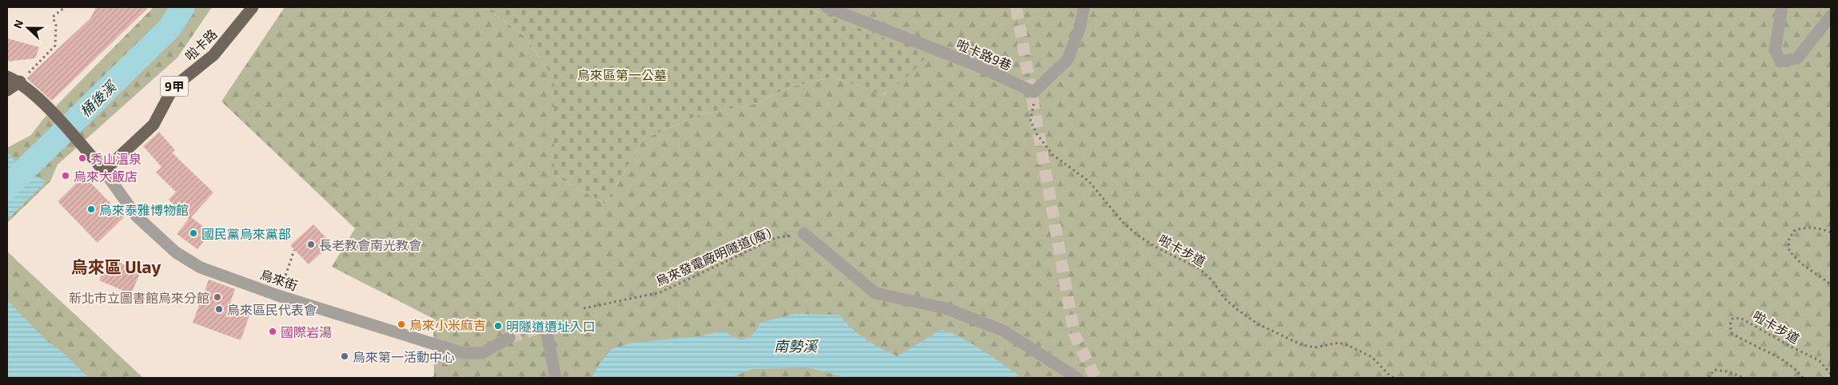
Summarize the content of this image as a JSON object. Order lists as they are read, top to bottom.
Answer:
{
  "streets": {
    "main road": ["啦卡路", "9甲", "烏來街"],
    "street": ["啦卡路9巷"],
    "path": ["啦卡步道", "烏來發電廠明隧道(廢)"]
  },
  "crossings": [
    ["啦卡路", "烏來街"],
    ["啦卡路9巷", "啦卡步道"]
  ],
  "districts": ["烏來區 Ulay"],
  "water": ["桶後溪", "南勢溪"],
  "parks": ["烏來區第一公墓"],
  "places": [
    "秀山溫泉",
    "烏來大飯店",
    "烏來泰雅博物館",
    "國民黨烏來黨部",
    "長老教會南光教會",
    "新北市立圖書館烏來分館",
    "烏來區民代表會",
    "烏來小米麻吉",
    "明隧道遺址入口",
    "國際岩湯",
    "烏來第一活動中心"
  ],
  "north": "left"
}
